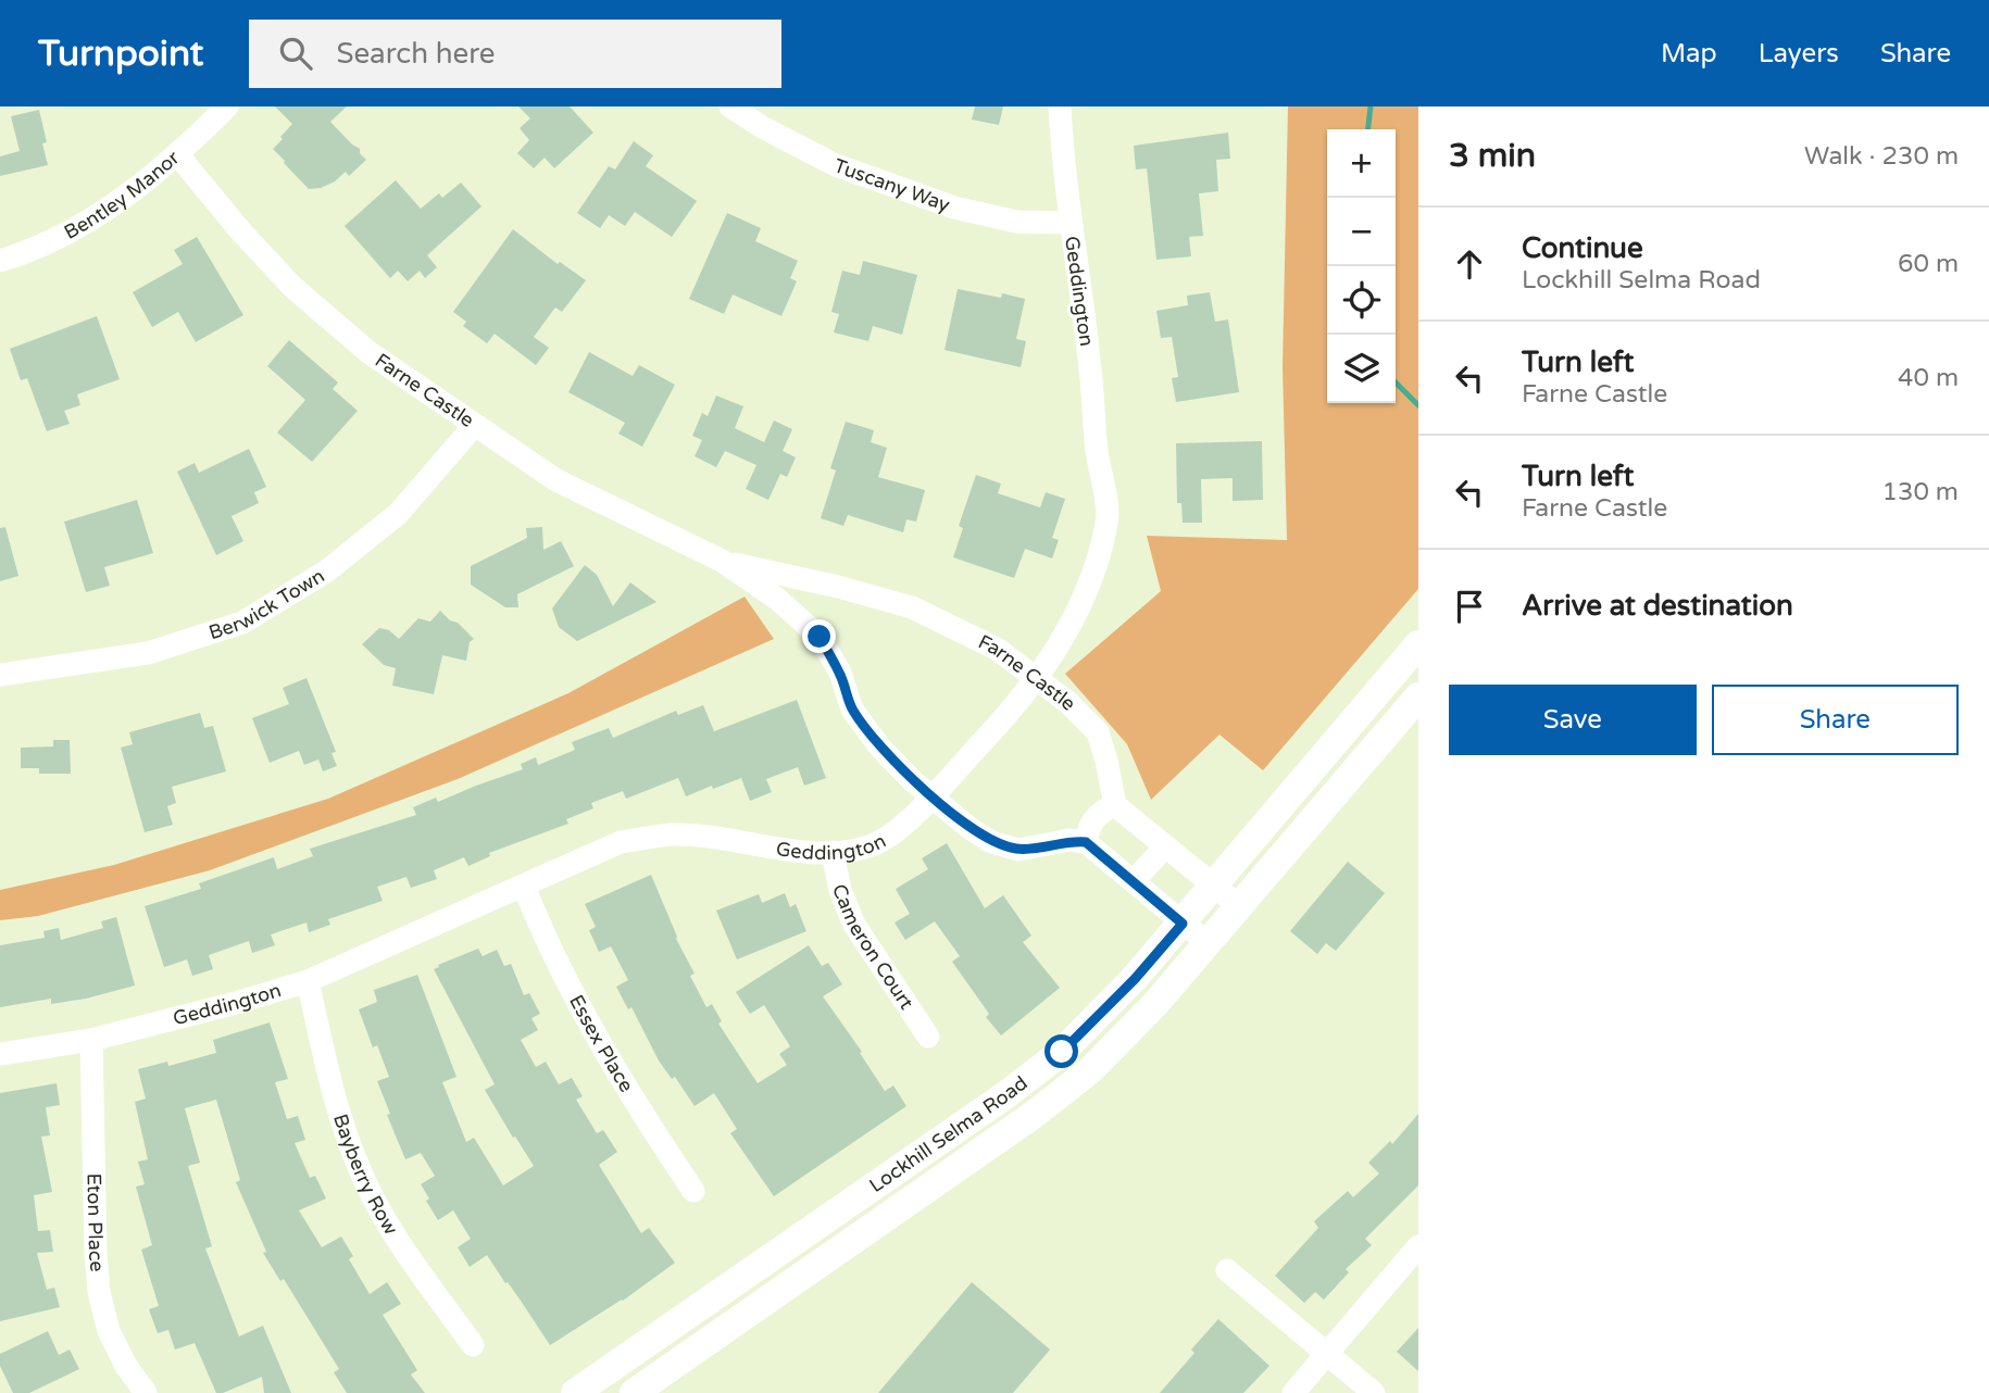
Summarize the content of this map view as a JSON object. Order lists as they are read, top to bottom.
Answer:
{
  "streets": {
    "main road": ["Lockhill Selma Road"],
    "street": [
      "Tuscany Way",
      "Bentley Manor",
      "Geddington",
      "Farne Castle",
      "Berwick Town",
      "Cameron Court",
      "Essex Place",
      "Bayberry Row",
      "Eton Place"
    ]
  },
  "crossings": [
    ["Tuscany Way", "Geddington"],
    ["Bentley Manor", "Farne Castle"],
    ["Geddington", "Farne Castle"],
    ["Geddington", "Cameron Court"],
    ["Geddington", "Essex Place"],
    ["Geddington", "Bayberry Row"],
    ["Geddington", "Eton Place"],
    ["Farne Castle", "Berwick Town"]
  ],
  "page": {
    "header": "Turnpoint",
    "search": "Search here",
    "nav": ["Map", "Layers", "Share"],
    "heading": ["3 min", "Walk · 230 m"],
    "map_buttons": ["+", "−"],
    "list": [
      ["Continue", "Lockhill Selma Road", "60 m"],
      ["Turn left", "Farne Castle", "40 m"],
      ["Turn left", "Farne Castle", "130 m"],
      "Arrive at destination"
    ],
    "buttons": ["Save", "Share"]
  }
}
